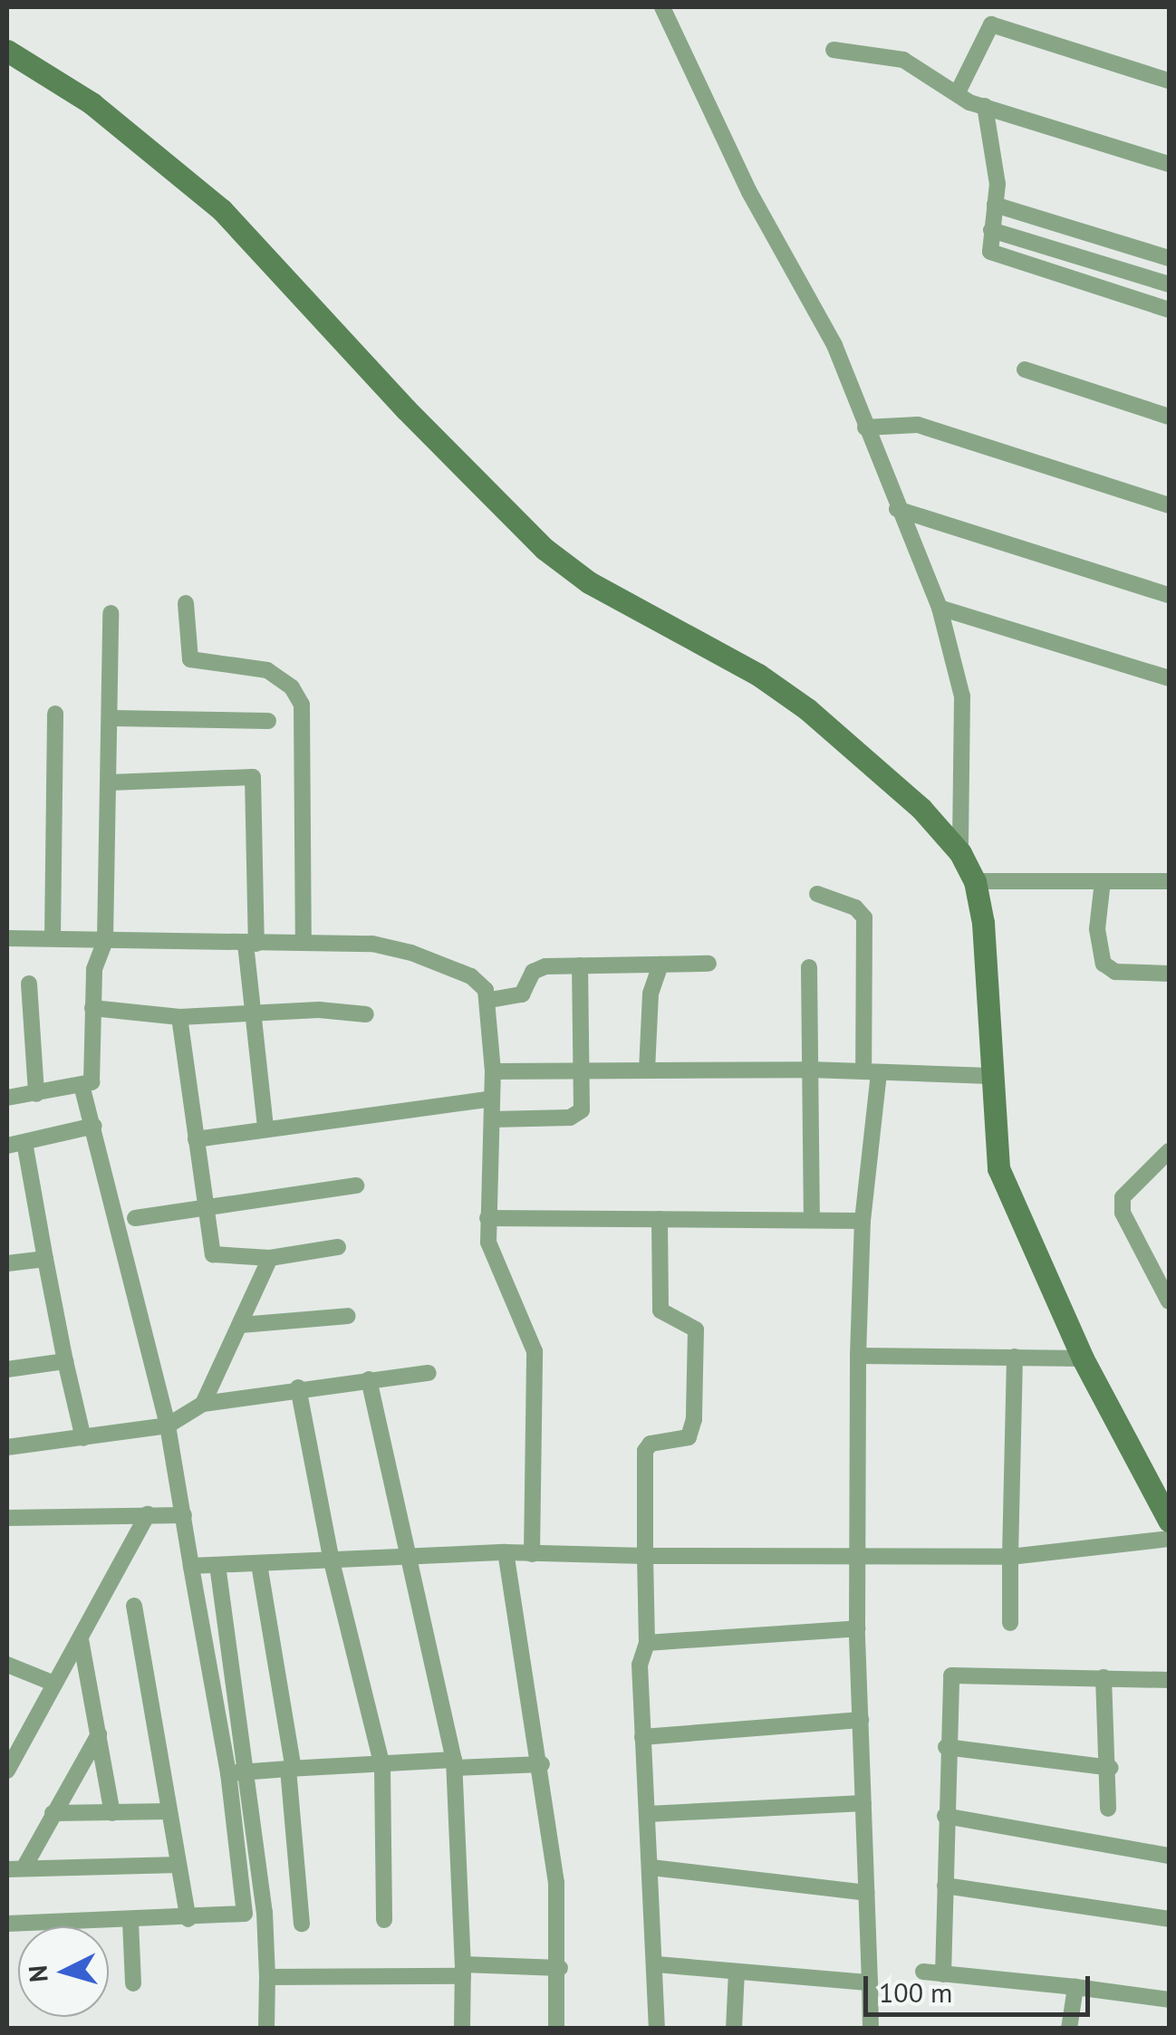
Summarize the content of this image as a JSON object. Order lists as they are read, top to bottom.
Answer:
{
  "scale_bar": "100 m",
  "north": "left"
}
